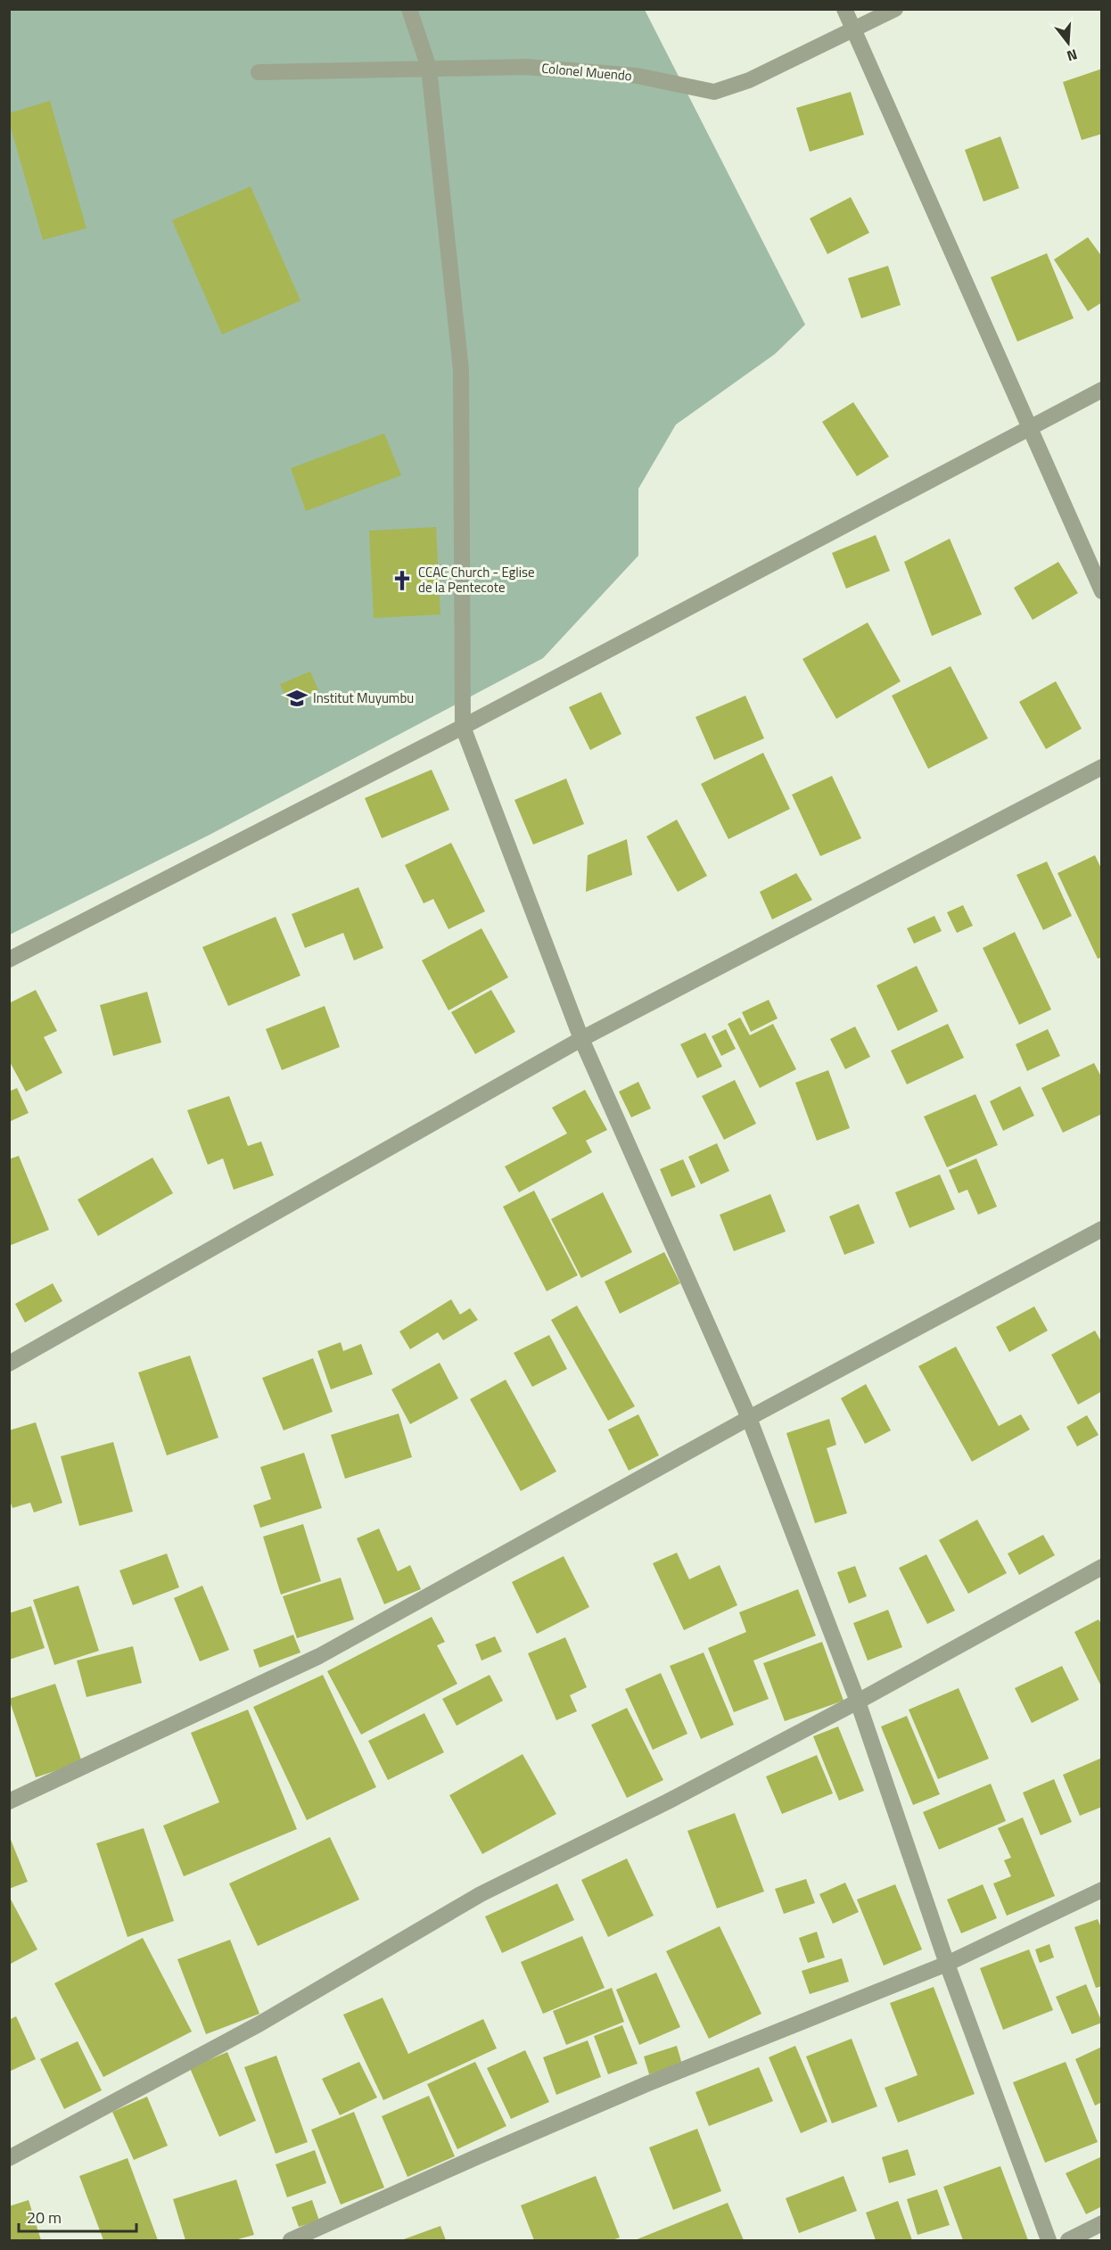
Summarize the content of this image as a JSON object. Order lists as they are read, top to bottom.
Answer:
{
  "streets": {
    "street": ["Colonel Muendo"]
  },
  "places": {
    "church": ["CCAC Church - Eglise de la Pentecote"],
    "school or university": ["Institut Muyumbu"]
  },
  "scale_bar": "20 m",
  "north": "bottom"
}
